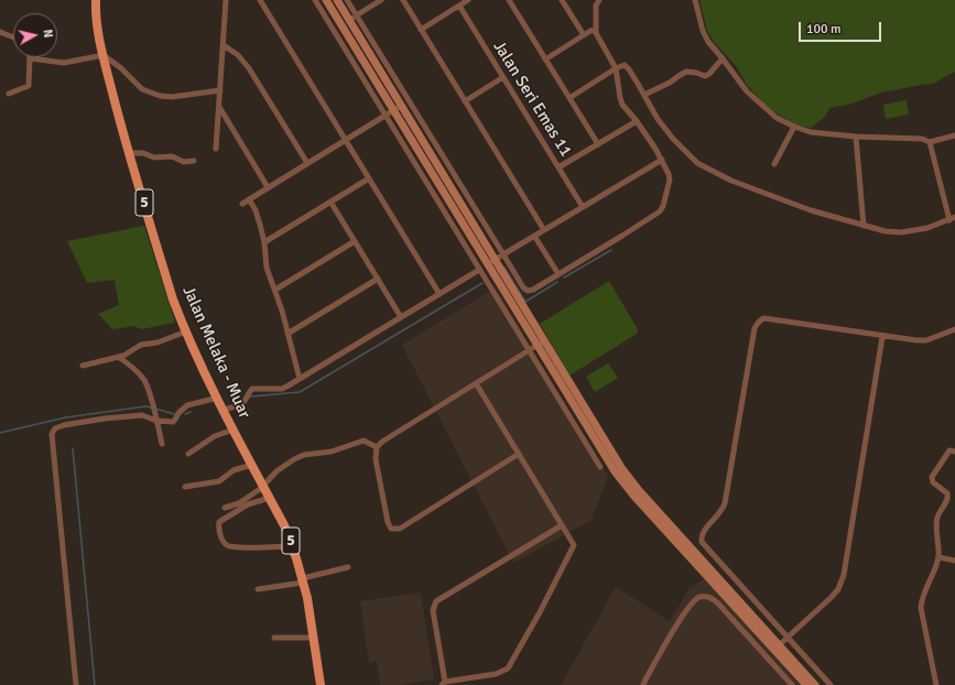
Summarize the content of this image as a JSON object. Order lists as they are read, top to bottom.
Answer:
{
  "streets": {
    "main road": ["5", "Jalan Melaka - Muar"],
    "street": ["Jalan Seri Emas 11"]
  },
  "scale_bar": "100 m",
  "north": "right"
}
